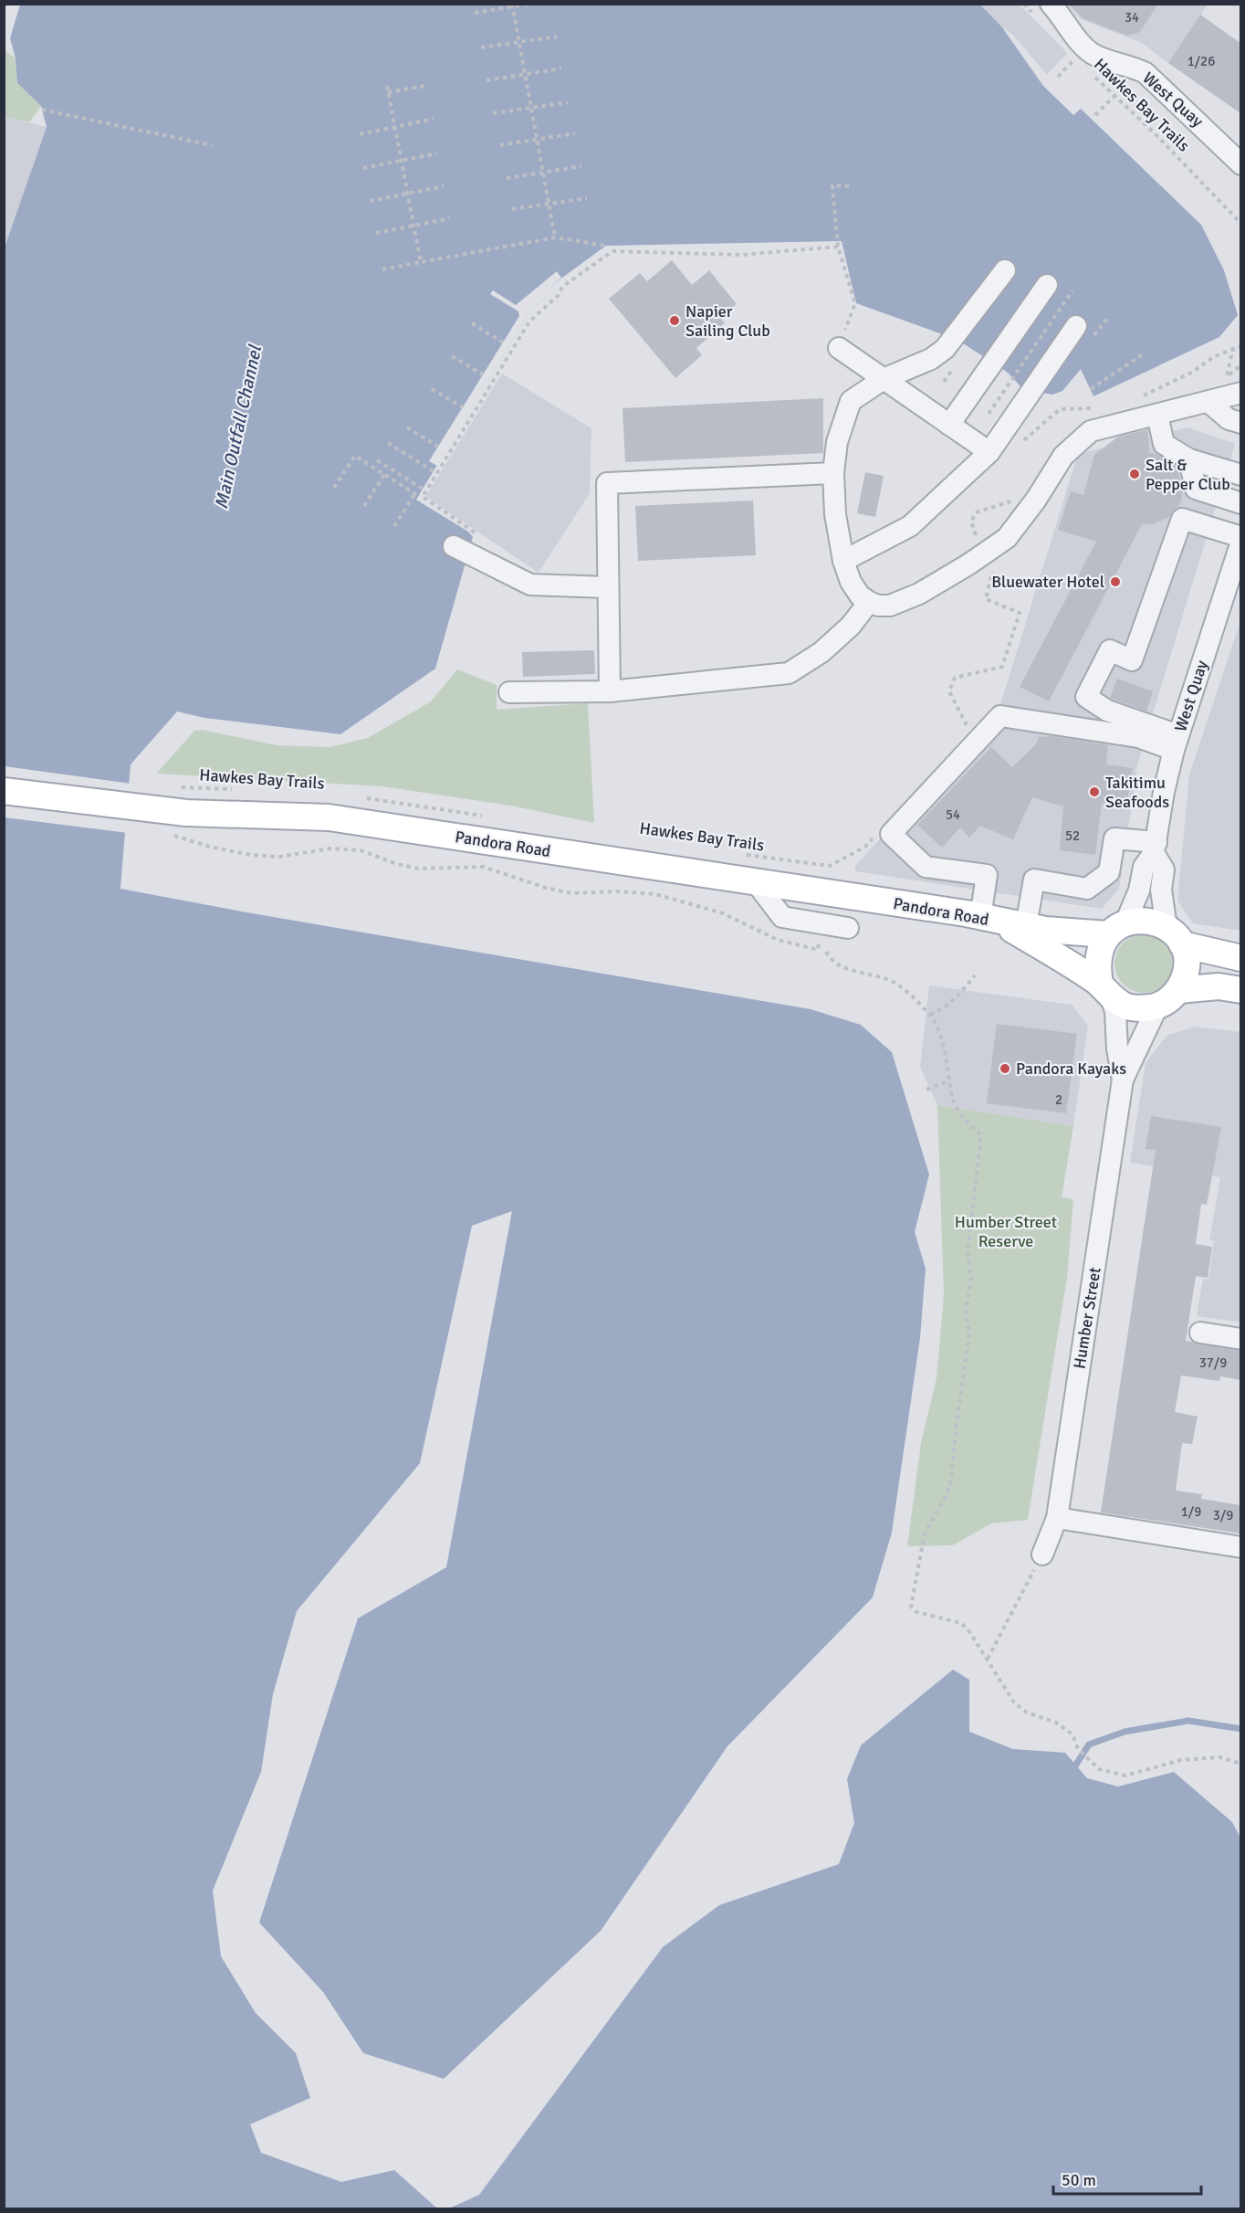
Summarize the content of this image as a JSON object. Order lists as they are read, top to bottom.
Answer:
{
  "streets": {
    "main road": ["Pandora Road"],
    "street": ["West Quay", "Humber Street"],
    "path": ["Hawkes Bay Trails"]
  },
  "crossings": [
    ["West Quay", "Pandora Road"],
    ["West Quay", "Humber Street"],
    ["Pandora Road", "Humber Street"]
  ],
  "water": ["Main Outfall Channel"],
  "parks": ["Humber Street Reserve"],
  "places": [
    "Napier Sailing Club",
    "Salt & Pepper Club",
    "Bluewater Hotel",
    "Takitimu Seafoods",
    "Pandora Kayaks"
  ],
  "house_numbers": [
    "34",
    "1/26",
    "54",
    "52",
    "2",
    "37/9",
    "1/9",
    "3/9"
  ],
  "scale_bar": "50 m"
}
